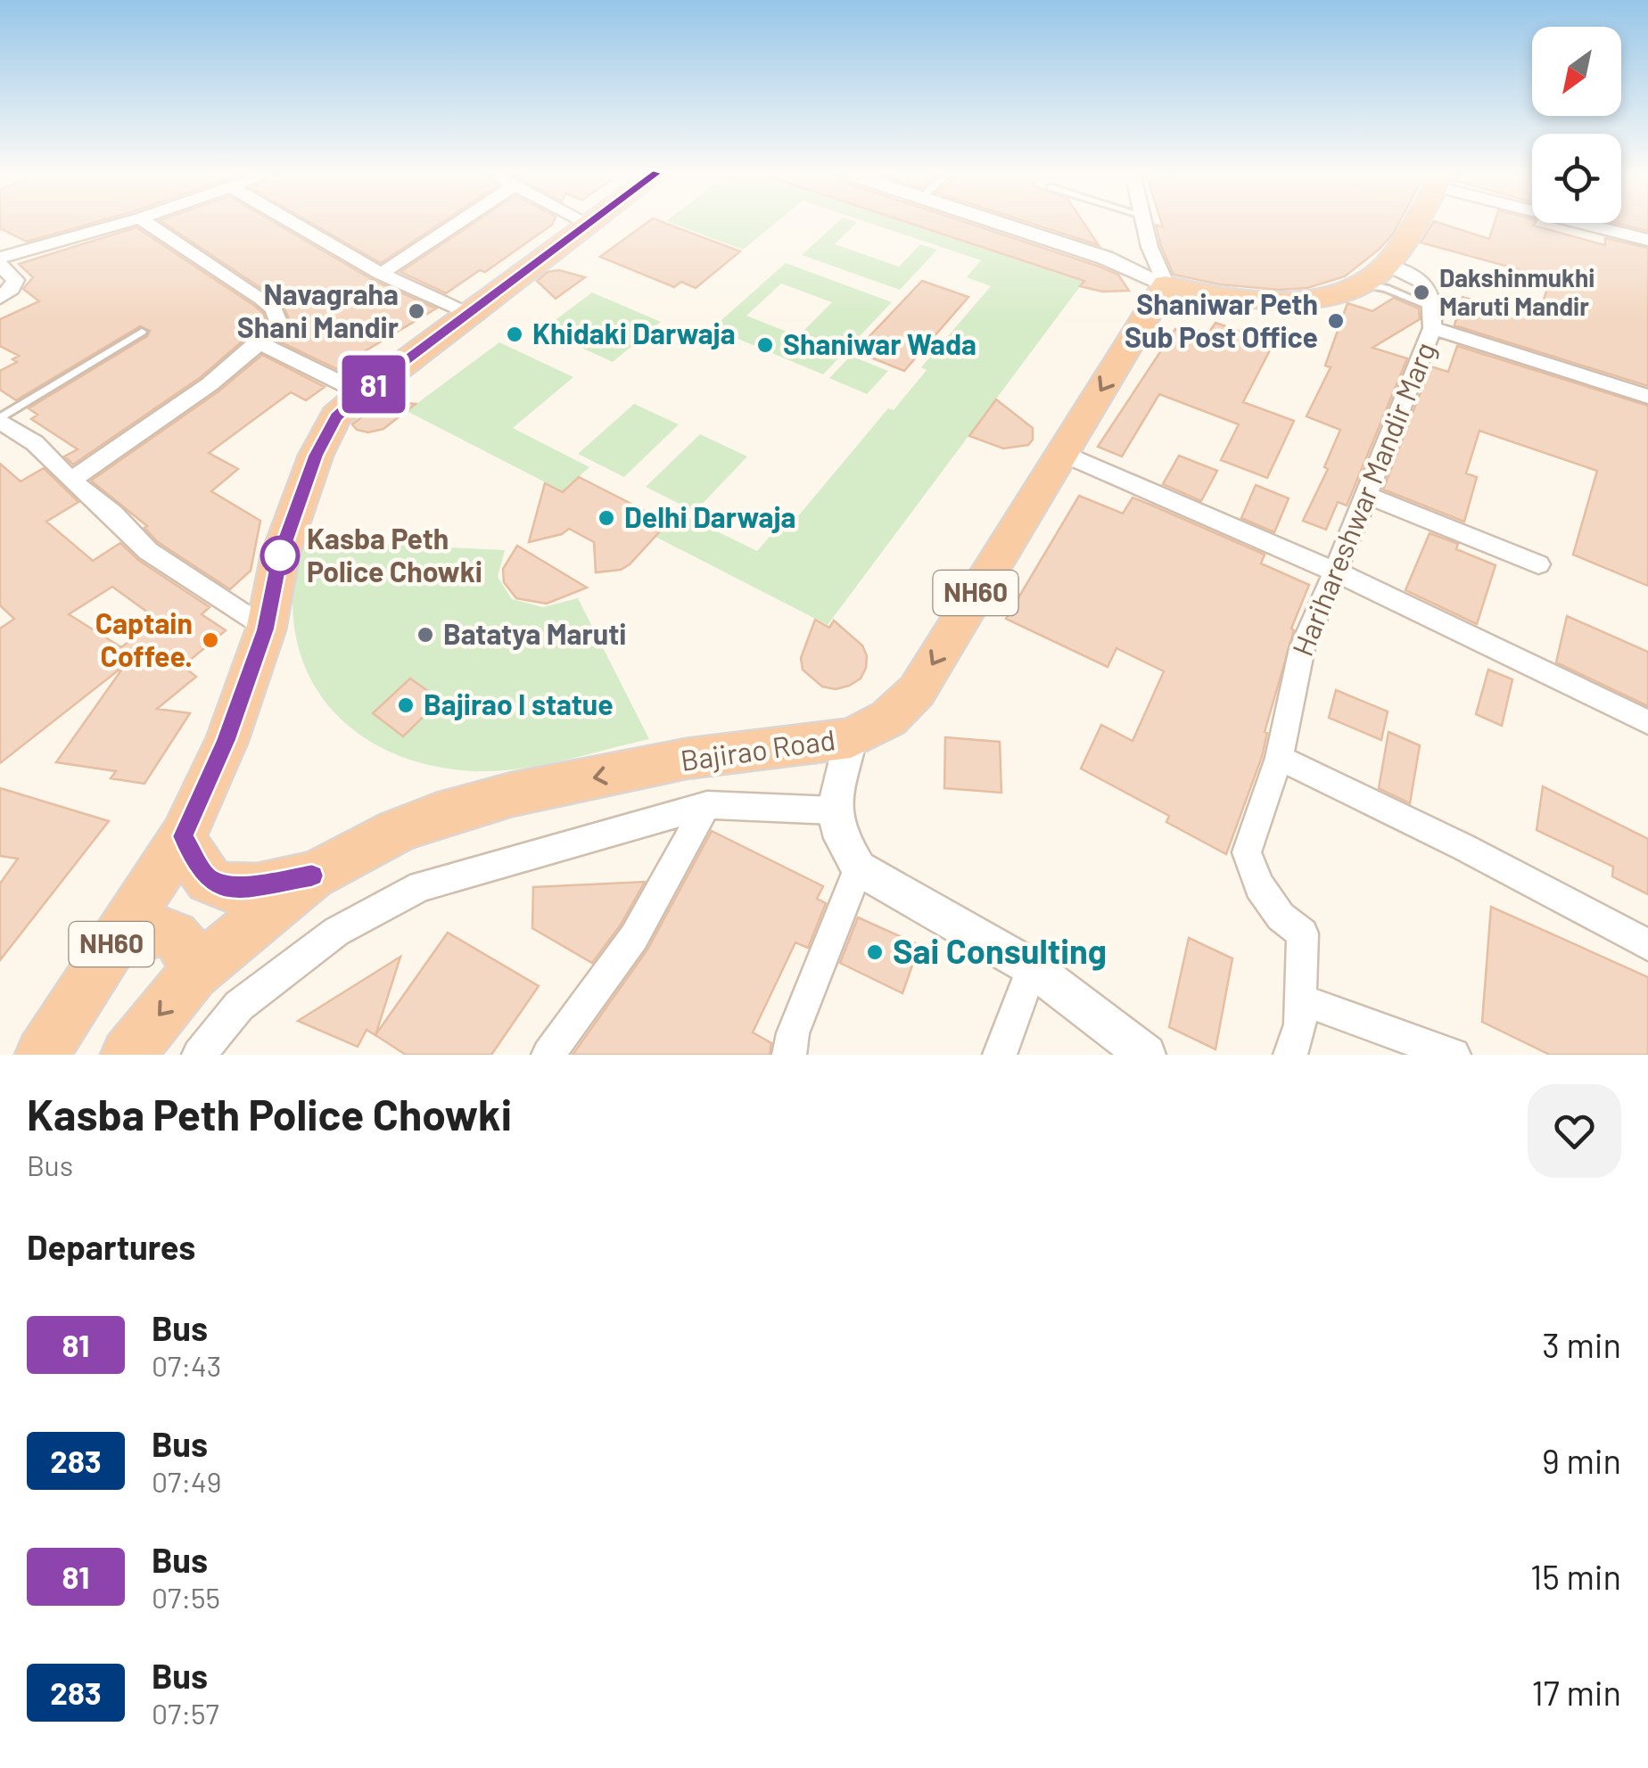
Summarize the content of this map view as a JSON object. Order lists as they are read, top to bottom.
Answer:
{
  "streets": {
    "highway": ["NH60", "Bajirao Road"],
    "street": ["Harihareshwar Mandir Marg"]
  },
  "one_way": ["Bajirao Road"],
  "places": [
    "Dakshinmukhi Maruti Mandir",
    "Navagraha Shani Mandir",
    "Shaniwar Peth Sub Post Office",
    "Khidaki Darwaja",
    "Shaniwar Wada",
    "Delhi Darwaja",
    "Kasba Peth Police Chowki",
    "Batatya Maruti",
    "Captain Coffee.",
    "Bajirao I statue",
    "Sai Consulting"
  ],
  "lines": ["bus line 81"],
  "north": "bottom left",
  "page": {
    "on_map": "81",
    "heading": [
      ["Kasba Peth Police Chowki", "Bus"],
      "Departures"
    ],
    "list": [
      {
        "mark": "81",
        "name": "Bus",
        "note": "07:43",
        "value": "3 min"
      },
      {
        "mark": "283",
        "name": "Bus",
        "note": "07:49",
        "value": "9 min"
      },
      {
        "mark": "81",
        "name": "Bus",
        "note": "07:55",
        "value": "15 min"
      },
      {
        "mark": "283",
        "name": "Bus",
        "note": "07:57",
        "value": "17 min"
      }
    ]
  }
}
